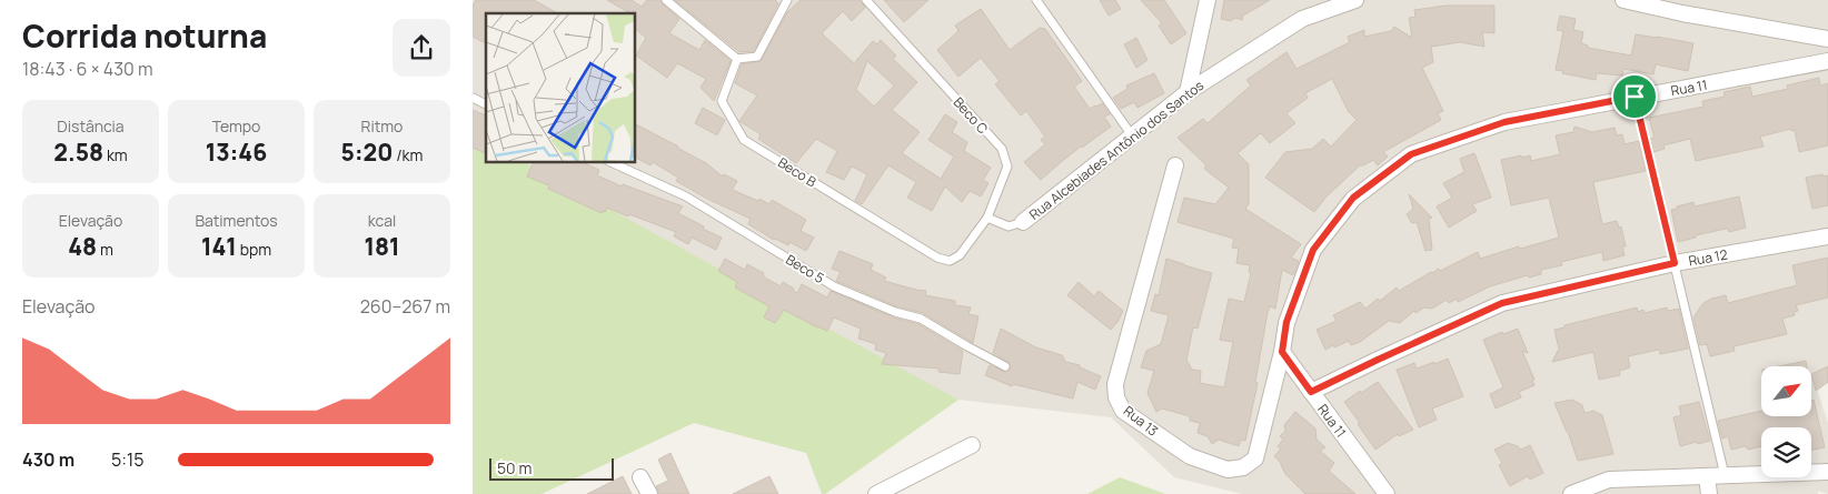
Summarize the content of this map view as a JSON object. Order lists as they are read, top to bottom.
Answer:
{
  "streets": {
    "street": [
      "Rua 11",
      "Rua Alcebiades Antônio dos Santos",
      "Rua 12",
      "Rua 13"
    ],
    "lane": ["Beco C", "Beco B", "Beco 5"]
  },
  "crossings": [
    ["Rua 11", "Rua 12"],
    ["Rua 11", "Rua 13"],
    ["Beco C", "Beco B"]
  ],
  "scale_bar": "50 m",
  "north": "top right",
  "page": {
    "heading": ["Corrida noturna", "18:43 · 6 × 430 m"],
    "stats": [
      ["Distância", "2.58 km"],
      ["Tempo", "13:46"],
      ["Ritmo", "5:20 /km"],
      ["Elevação", "48 m"],
      ["Batimentos", "141 bpm"],
      ["kcal", "181"]
    ],
    "chart": ["Elevação", "260–267 m"],
    "list": [
      {
        "name": "430 m",
        "note": "5:15"
      }
    ],
    "scale": "50 m"
  }
}
